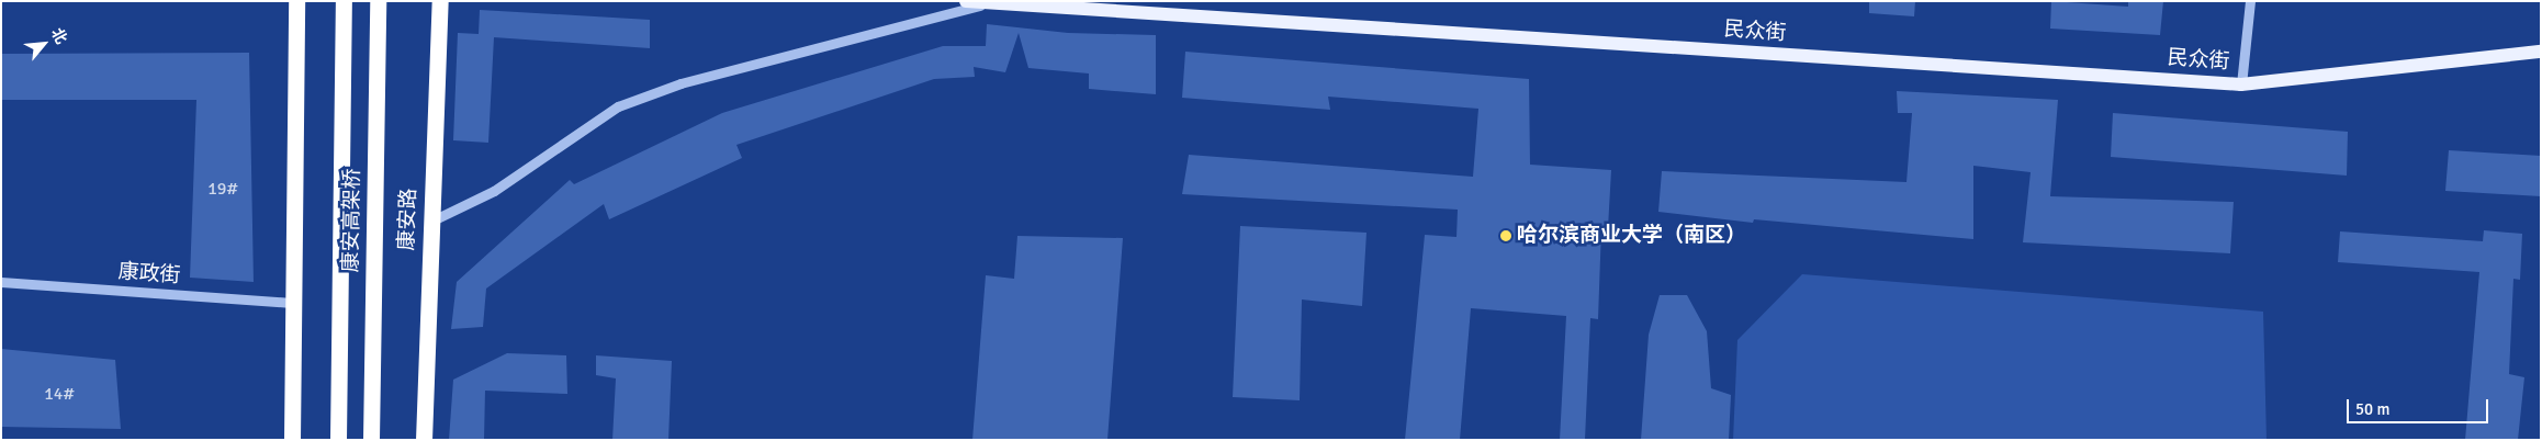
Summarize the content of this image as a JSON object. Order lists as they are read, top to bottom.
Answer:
{
  "streets": {
    "highway": ["康安路", "康安高架桥"],
    "main road": ["民众街"],
    "street": ["康政街"]
  },
  "places": ["哈尔滨商业大学（南区）"],
  "house_numbers": ["19#", "14#"],
  "scale_bar": "50 m",
  "north": "top right"
}
